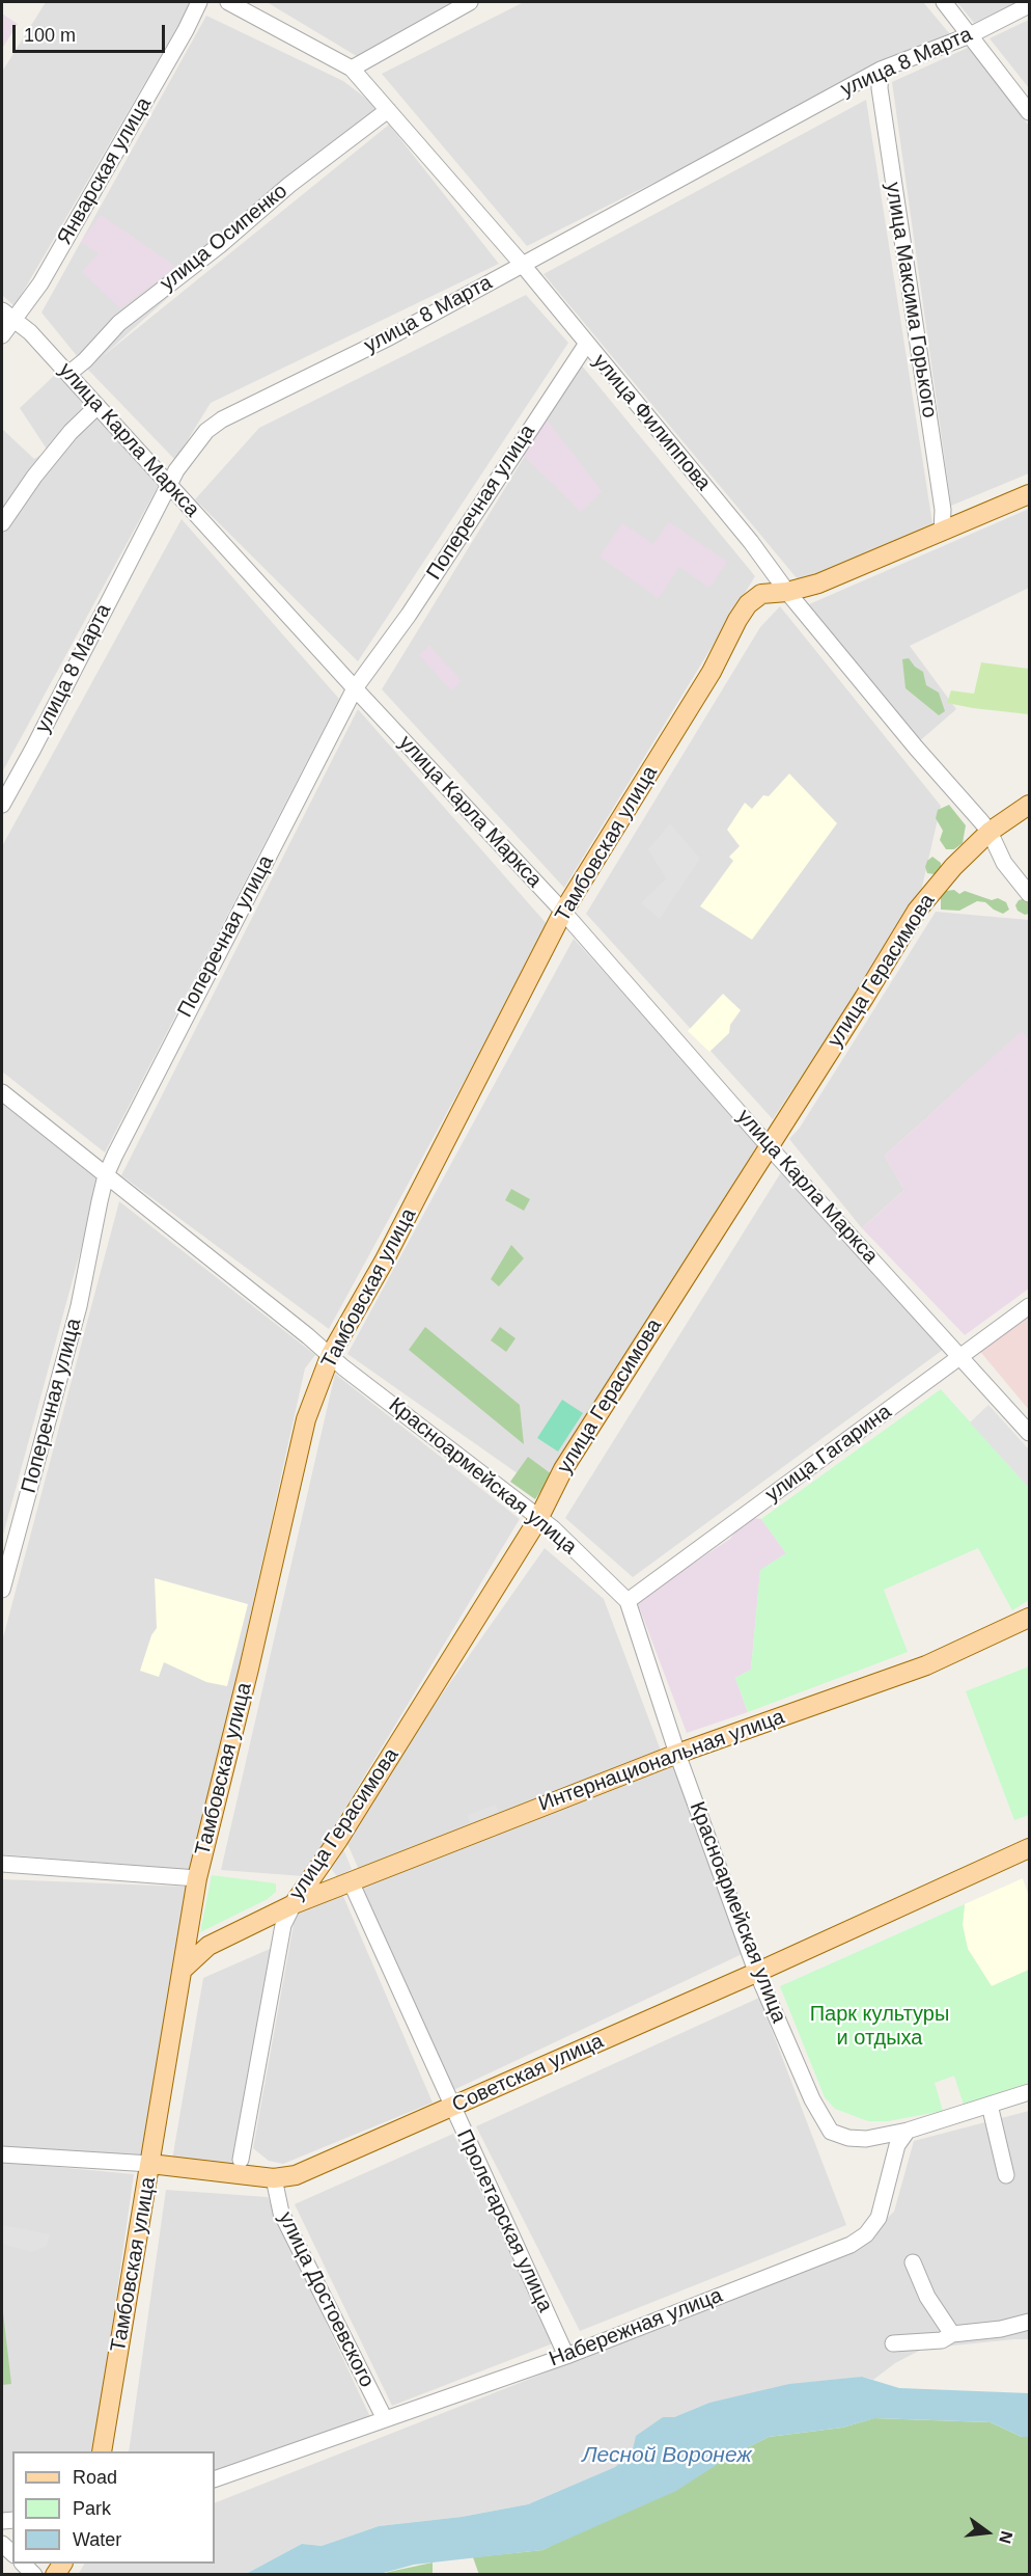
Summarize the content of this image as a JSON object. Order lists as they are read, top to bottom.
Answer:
{
  "streets": {
    "main road": [
      "Тамбовская улица",
      "улица Герасимова",
      "Интернациональная улица",
      "Советская улица"
    ],
    "street": [
      "улица 8 Марта",
      "Январская улица",
      "улица Осипенко",
      "улица Максима Горького",
      "улица Филиппова",
      "улица Карла Маркса",
      "Поперечная улица",
      "улица Гагарина",
      "Красноармейская улица",
      "Пролетарская улица",
      "улица Достоевского",
      "Набережная улица"
    ]
  },
  "crossings": [
    ["улица 8 Марта", "улица Максима Горького"],
    ["улица 8 Марта", "улица Филиппова"],
    ["улица 8 Марта", "улица Карла Маркса"],
    ["Январская улица", "улица Карла Маркса"],
    ["улица Осипенко", "улица Филиппова"],
    ["улица Осипенко", "улица Карла Маркса"],
    ["улица Максима Горького", "Тамбовская улица"],
    ["улица Филиппова", "Поперечная улица"],
    ["улица Филиппова", "Тамбовская улица"],
    ["улица Филиппова", "улица Герасимова"],
    ["улица Карла Маркса", "Поперечная улица"],
    ["улица Карла Маркса", "Тамбовская улица"],
    ["улица Карла Маркса", "улица Герасимова"],
    ["улица Карла Маркса", "улица Гагарина"],
    ["Поперечная улица", "Красноармейская улица"],
    ["Тамбовская улица", "улица Герасимова"],
    ["Тамбовская улица", "Красноармейская улица"],
    ["Тамбовская улица", "Советская улица"],
    ["улица Герасимова", "Красноармейская улица"],
    ["улица Герасимова", "Интернациональная улица"],
    ["улица Гагарина", "Красноармейская улица"],
    ["Красноармейская улица", "Интернациональная улица"],
    ["Красноармейская улица", "Советская улица"],
    ["Красноармейская улица", "Набережная улица"],
    ["Интернациональная улица", "Пролетарская улица"],
    ["Советская улица", "Пролетарская улица"],
    ["Советская улица", "улица Достоевского"],
    ["Пролетарская улица", "Набережная улица"],
    ["улица Достоевского", "Набережная улица"]
  ],
  "water": ["Лесной Воронеж"],
  "parks": ["Парк культуры и отдыха"],
  "legend": ["Road", "Park", "Water"],
  "scale_bar": "100 m",
  "north": "right"
}
